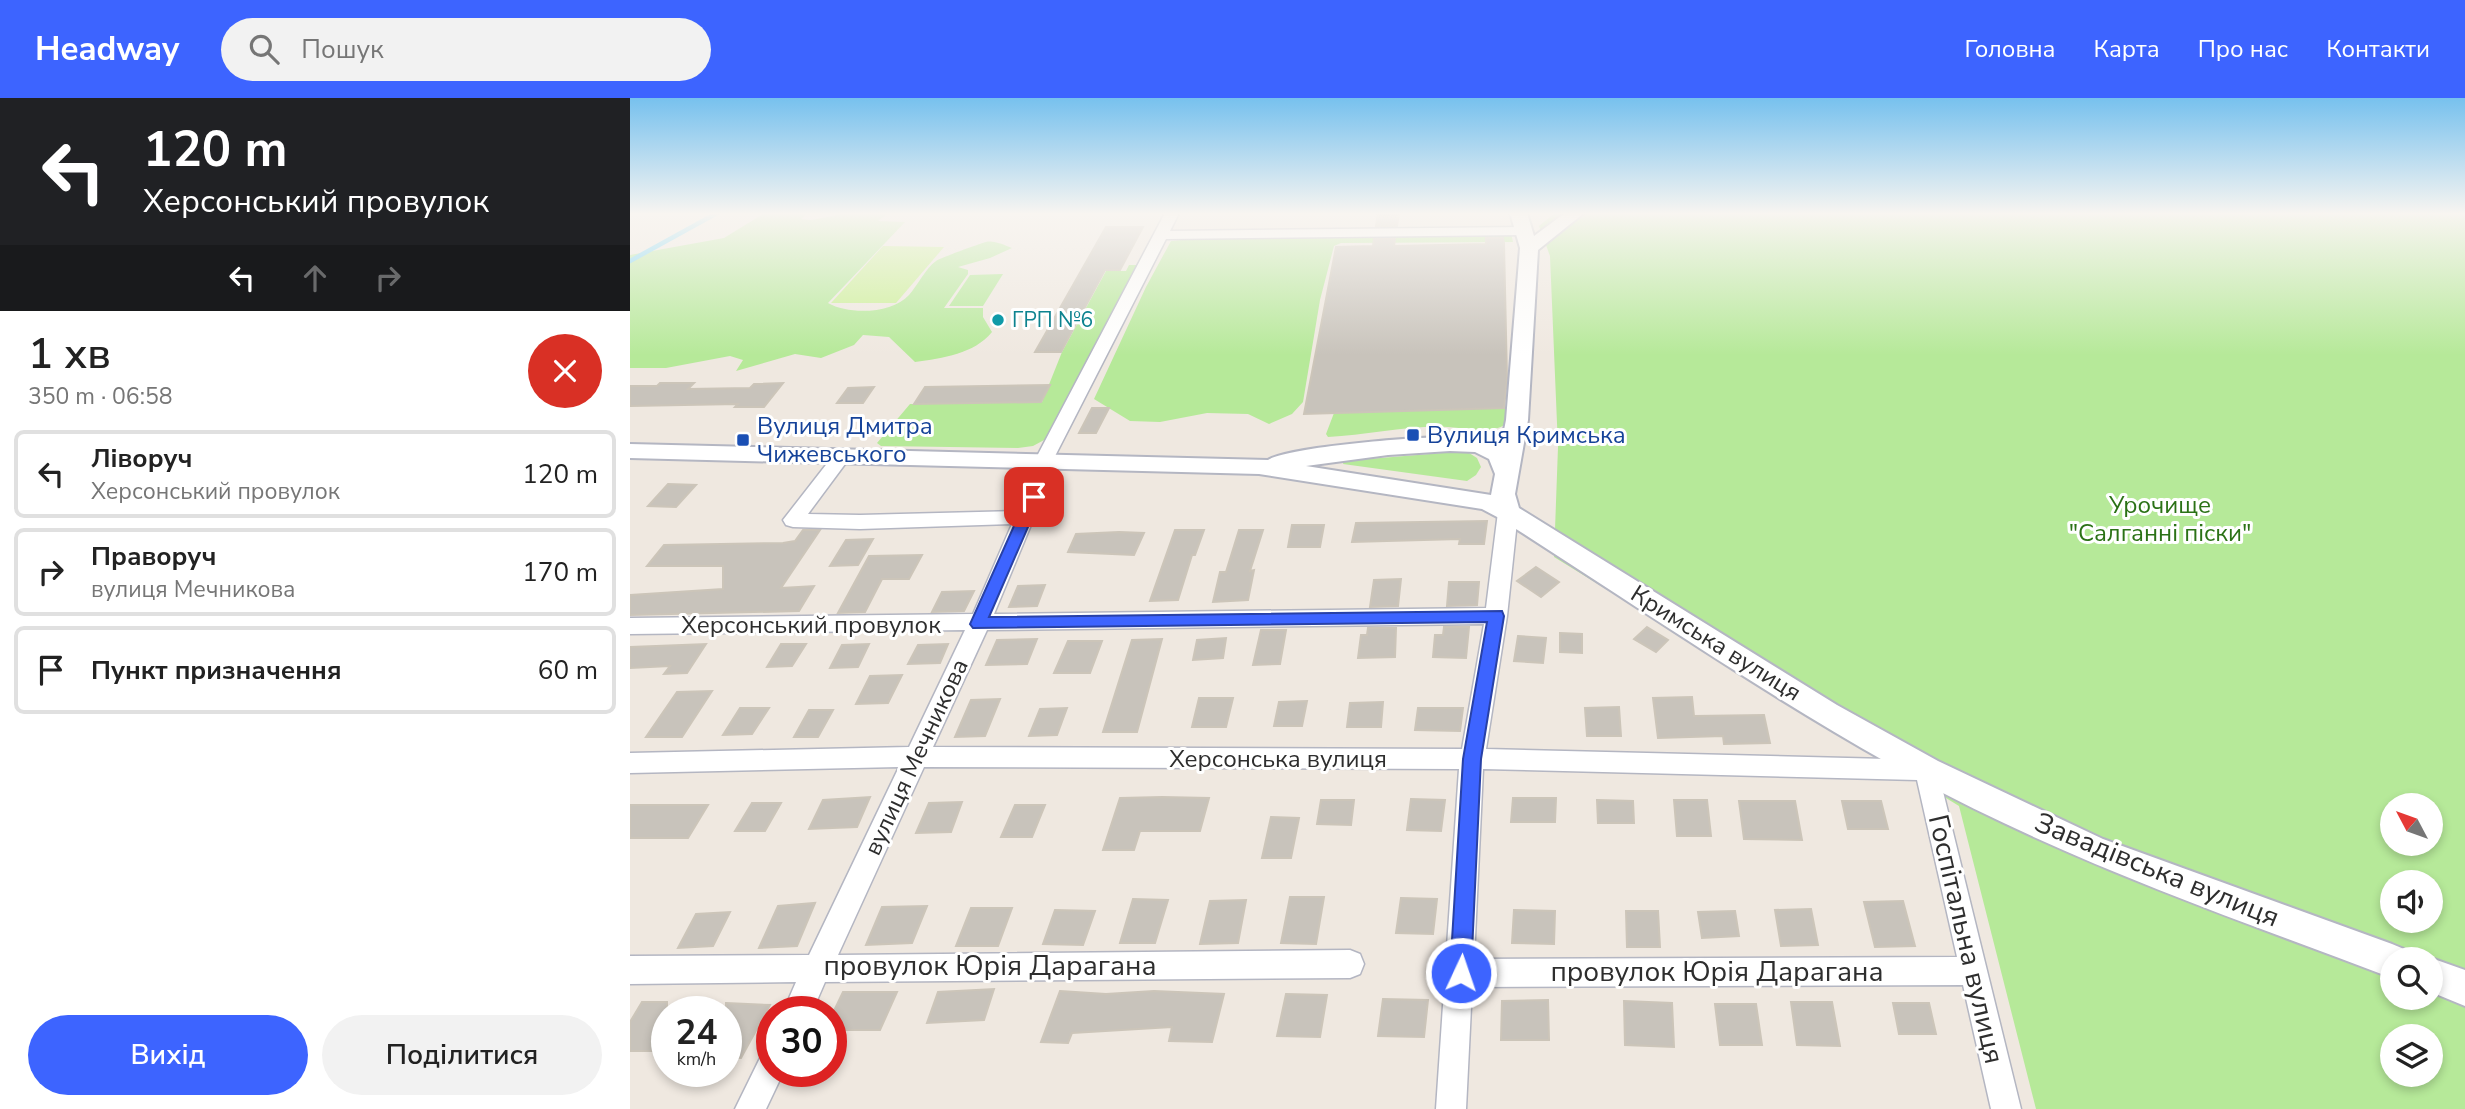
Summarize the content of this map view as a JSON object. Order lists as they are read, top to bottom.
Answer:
{
  "streets": {
    "street": [
      "Херсонський провулок",
      "Кримська вулиця",
      "вулиця Мечникова",
      "Херсонська вулиця",
      "Завадівська вулиця",
      "Госпітальна вулиця",
      "провулок Юрія Дарагана"
    ]
  },
  "crossings": [
    ["Херсонський провулок", "вулиця Мечникова"],
    ["Кримська вулиця", "вулиця Мечникова"],
    ["Кримська вулиця", "Херсонська вулиця"],
    ["Кримська вулиця", "Завадівська вулиця"],
    ["Кримська вулиця", "Госпітальна вулиця"],
    ["вулиця Мечникова", "Херсонська вулиця"],
    ["вулиця Мечникова", "провулок Юрія Дарагана"],
    ["Херсонська вулиця", "Завадівська вулиця"],
    ["Херсонська вулиця", "Госпітальна вулиця"],
    ["Завадівська вулиця", "Госпітальна вулиця"],
    ["Госпітальна вулиця", "провулок Юрія Дарагана"]
  ],
  "parks": ["Урочище \"Салганні піски\""],
  "places": {
    "other": ["ГРП №6"],
    "transit": ["Вулиця Кримська", "Вулиця Дмитра Чижевського"]
  },
  "north": "top left",
  "page": {
    "header": "Headway",
    "search": "Пошук",
    "nav": [
      "Головна",
      "Карта",
      "Про нас",
      "Контакти"
    ],
    "turn": ["120 m", "Херсонський провулок"],
    "heading": ["1 хв", "350 m · 06:58"],
    "list": [
      {
        "name": "Ліворуч",
        "note": "Херсонський провулок",
        "value": "120 m"
      },
      {
        "name": "Праворуч",
        "note": "вулиця Мечникова",
        "value": "170 m"
      },
      {
        "name": "Пункт призначення",
        "value": "60 m"
      }
    ],
    "speed": "24 km/h",
    "limit": "30",
    "buttons": ["Вихід", "Поділитися"]
  }
}
